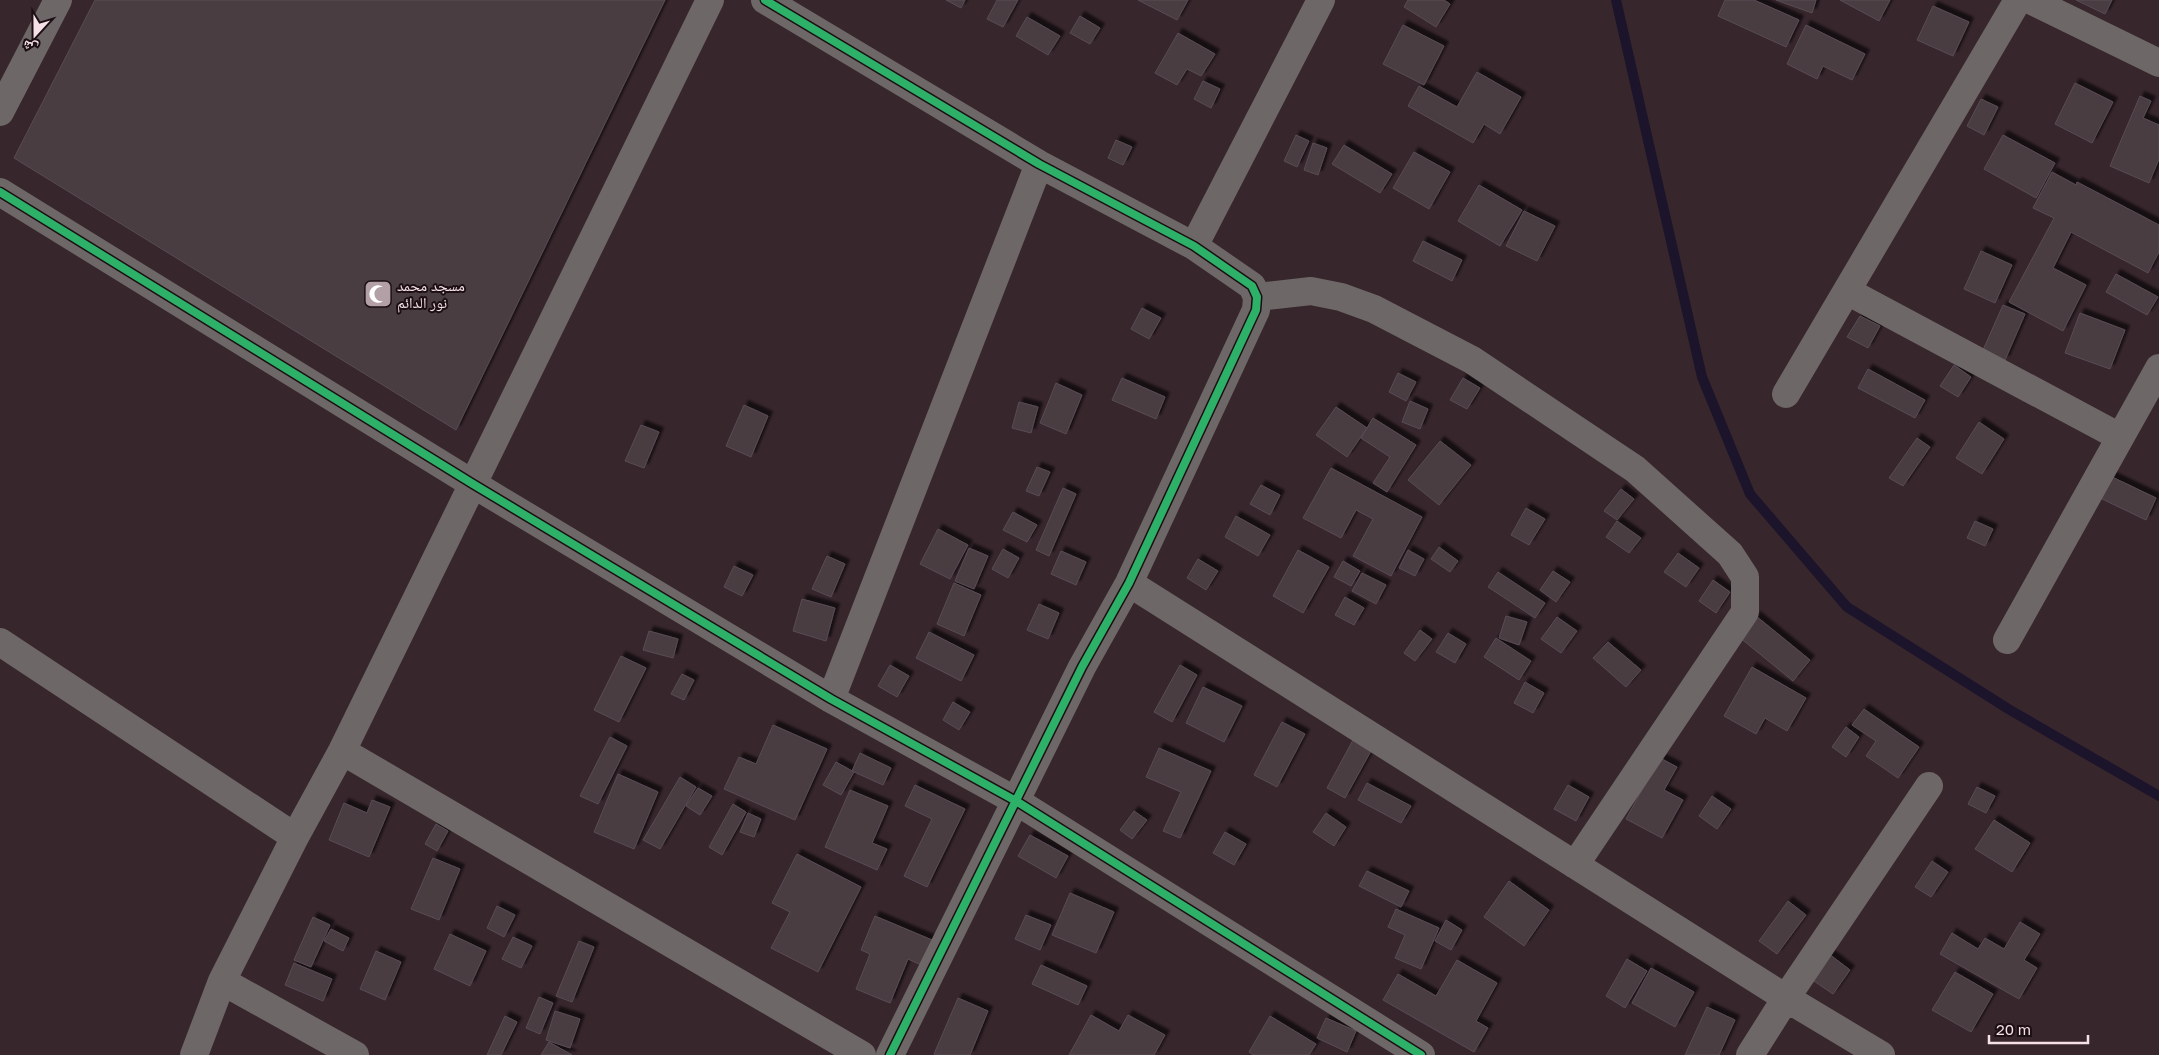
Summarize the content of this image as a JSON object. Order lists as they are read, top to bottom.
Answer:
{
  "places": {
    "mosque": ["مسجد محمد نور الدائم"]
  },
  "scale_bar": "20 m",
  "north": "bottom"
}
